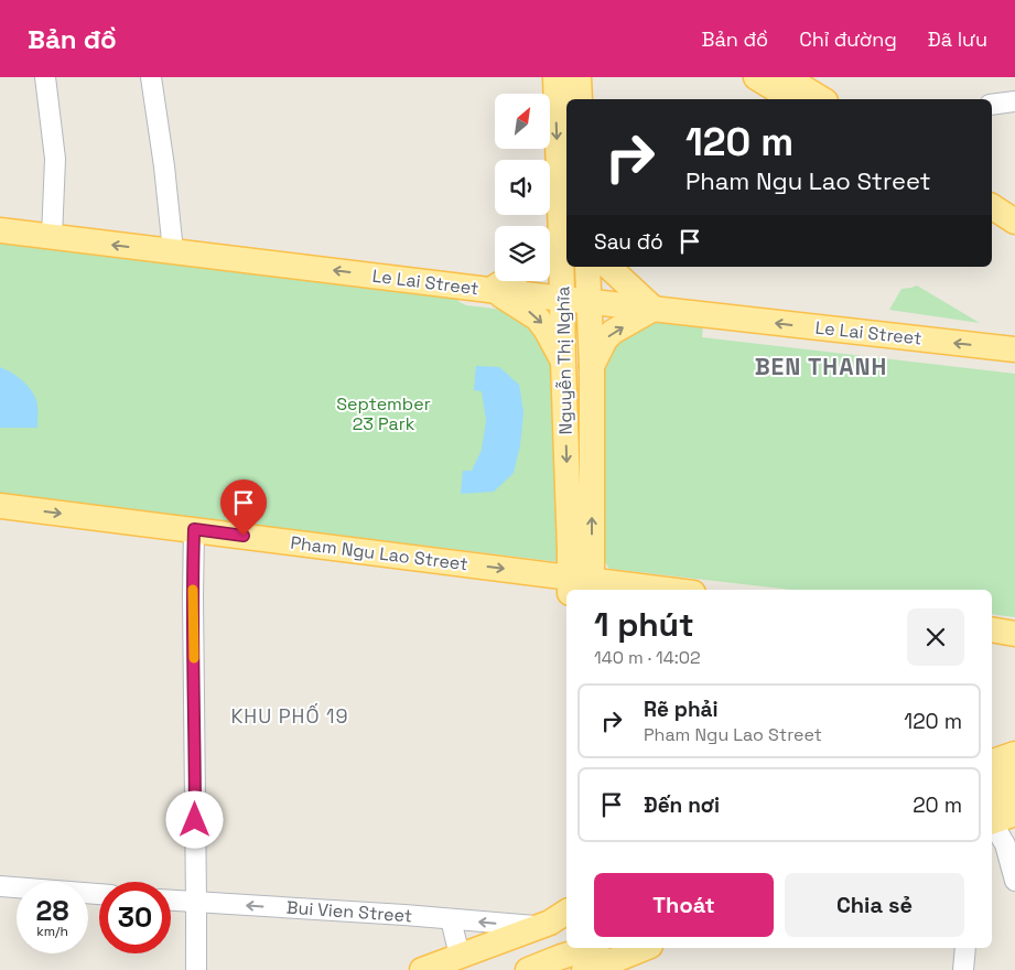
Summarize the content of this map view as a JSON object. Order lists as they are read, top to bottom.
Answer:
{
  "streets": {
    "main road": ["Le Lai Street", "Nguyễn Thị Nghĩa", "Pham Ngu Lao Street"],
    "street": ["Bui Vien Street"]
  },
  "crossings": [
    ["Le Lai Street", "Nguyễn Thị Nghĩa"],
    ["Nguyễn Thị Nghĩa", "Pham Ngu Lao Street"]
  ],
  "one_way": ["Le Lai Street", "Pham Ngu Lao Street", "Bui Vien Street"],
  "districts": ["BEN THANH", "KHU PHỐ 19"],
  "parks": ["September 23 Park"],
  "north": "top right",
  "page": {
    "header": "Bản đồ",
    "nav": ["Bản đồ", "Chỉ đường", "Đã lưu"],
    "turn": ["120 m", "Pham Ngu Lao Street"],
    "then": "Sau đó",
    "heading": ["1 phút", "140 m · 14:02"],
    "list": [
      {
        "name": "Rẽ phải",
        "note": "Pham Ngu Lao Street",
        "value": "120 m"
      },
      {
        "name": "Đến nơi",
        "value": "20 m"
      }
    ],
    "buttons": ["Thoát", "Chia sẻ"],
    "speed": "28 km/h",
    "limit": "30"
  }
}
